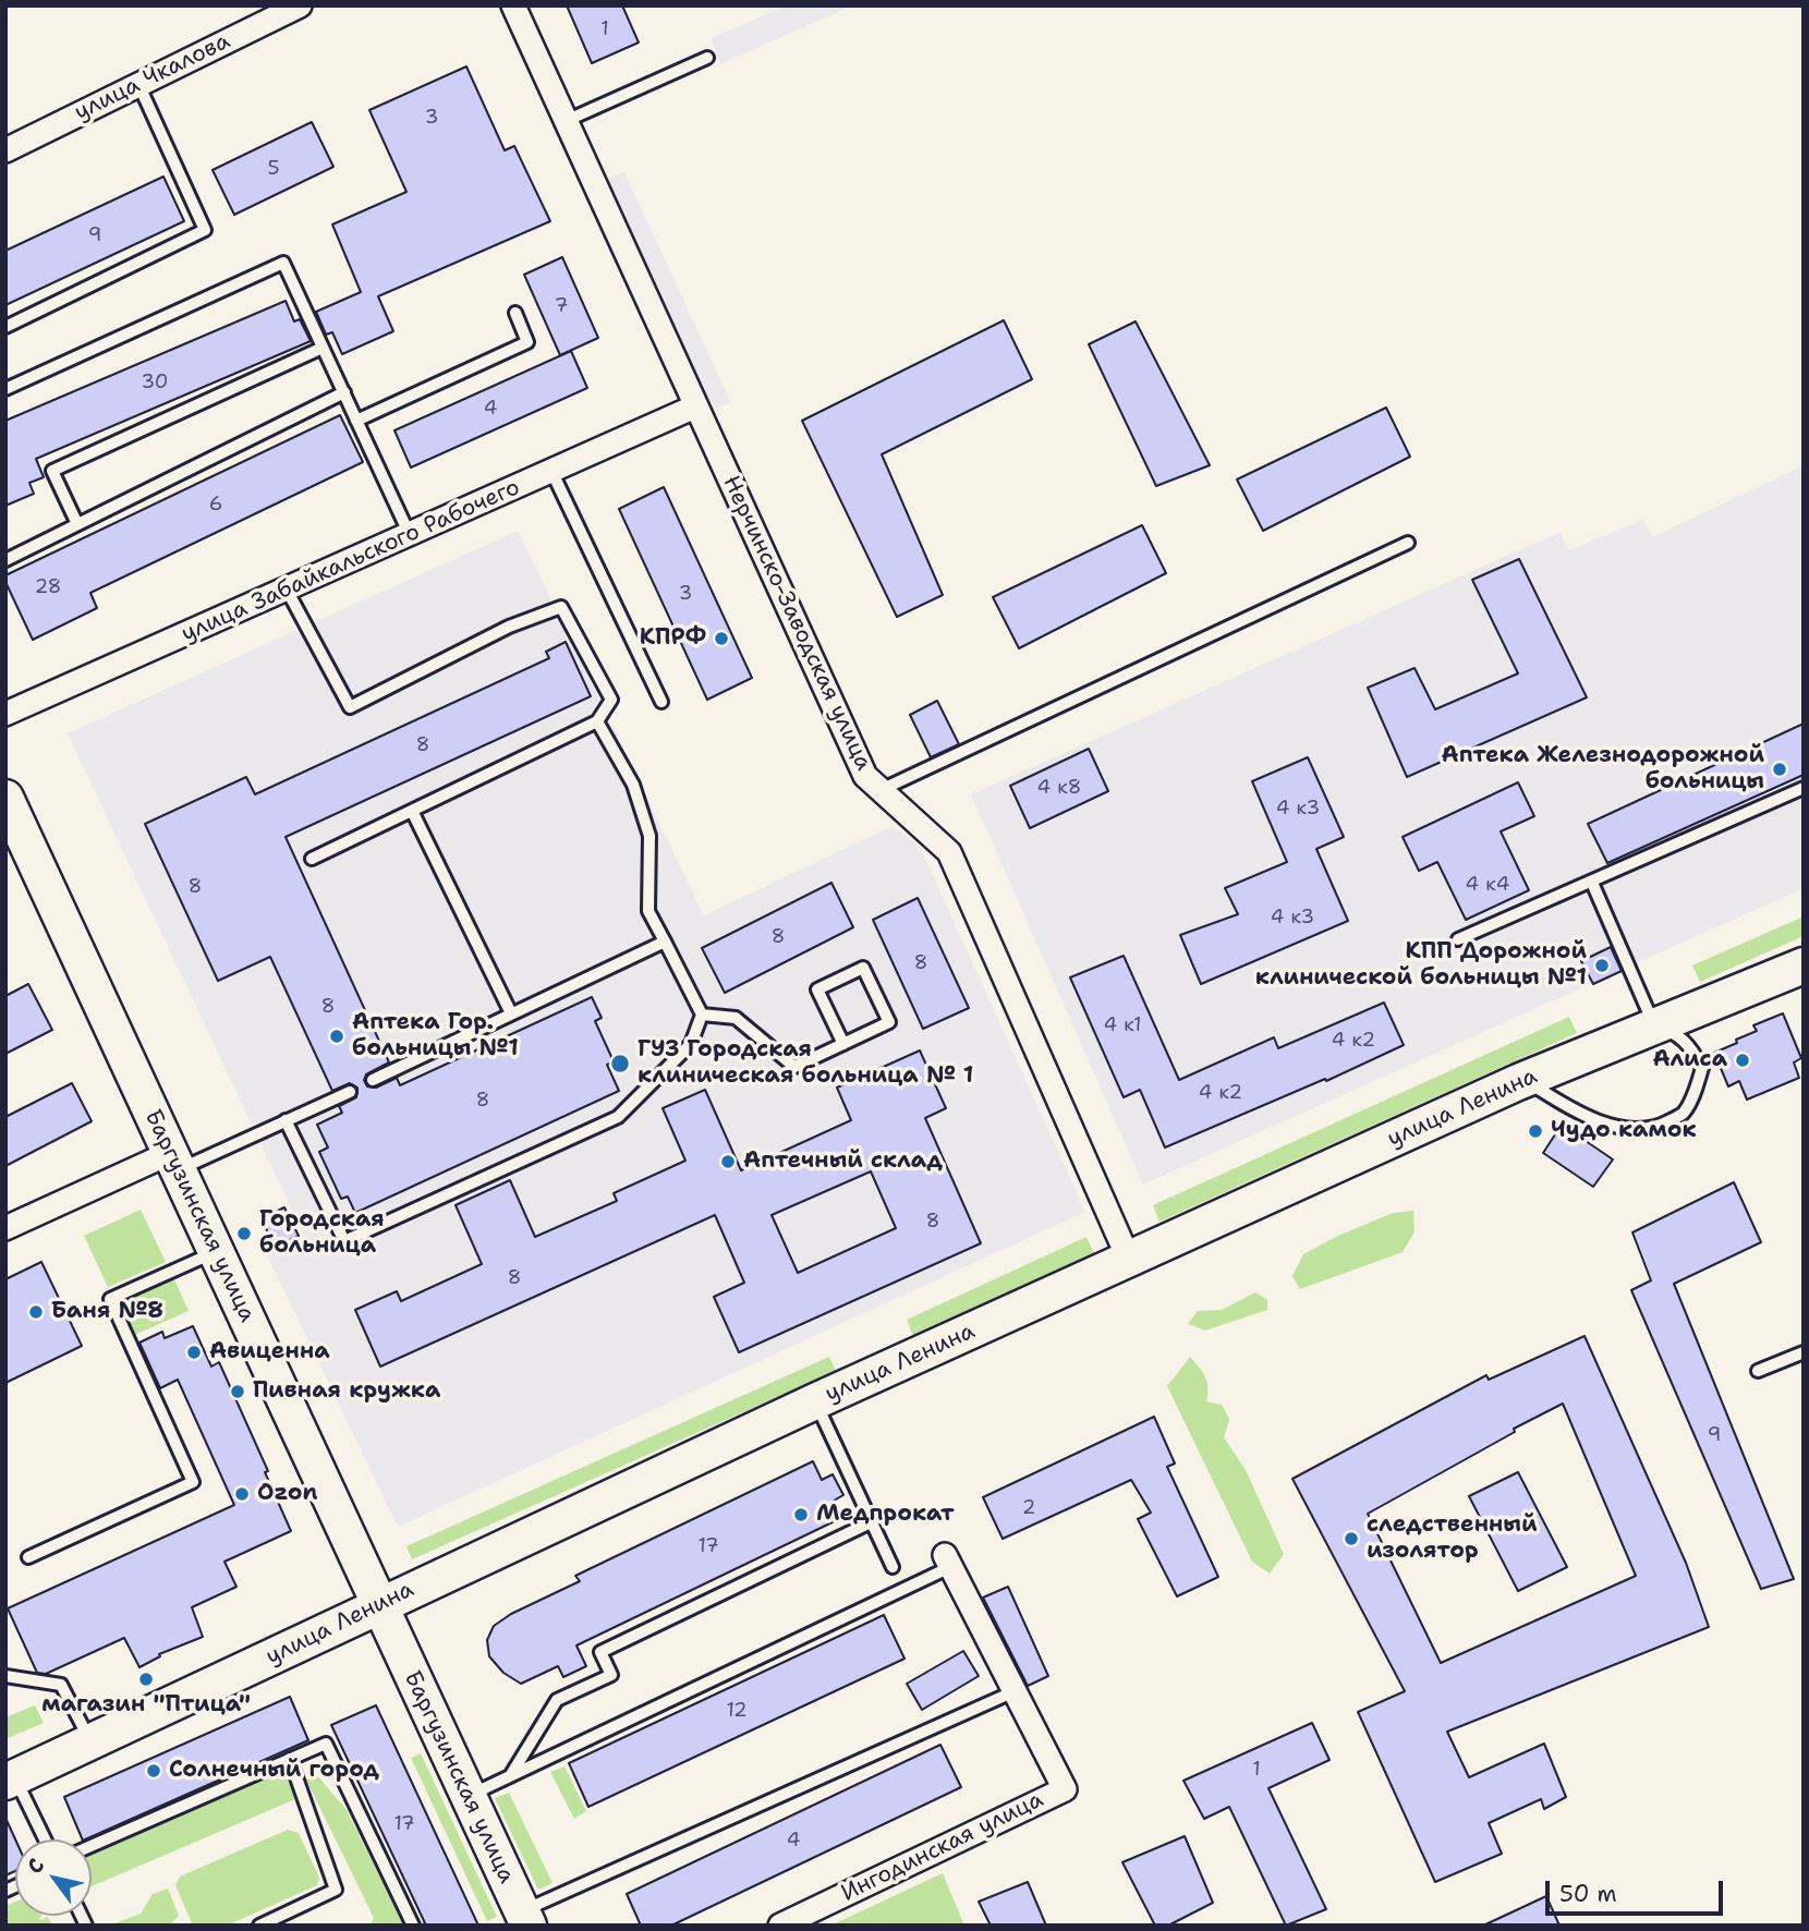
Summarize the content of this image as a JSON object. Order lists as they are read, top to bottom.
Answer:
{
  "streets": {
    "main road": ["улица Ленина", "Баргузинская улица"],
    "street": [
      "улица Чкалова",
      "улица Забайкальского Рабочего",
      "Нерчинско-Заводская улица",
      "Ингодинская улица"
    ]
  },
  "crossings": [
    ["улица Забайкальского Рабочего", "Нерчинско-Заводская улица"],
    ["Нерчинско-Заводская улица", "улица Ленина"],
    ["улица Ленина", "Баргузинская улица"]
  ],
  "places": [
    "КПРФ",
    "Аптека Железнодорожной больницы",
    "КПП Дорожной клинической больницы №1",
    "Аптека Гор. больницы №1",
    "Алиса",
    "ГУЗ Городская клиническая больница № 1",
    "Чудо камок",
    "Аптечный склад",
    "Городская больница",
    "Баня №8",
    "Авиценна",
    "Пивная кружка",
    "Ozon",
    "Медпрокат",
    "следственный изолятор",
    "магазин \"Птица\"",
    "Солнечный город"
  ],
  "house_numbers": [
    "1",
    "3",
    "5",
    "9",
    "7",
    "30",
    "4",
    "6",
    "28",
    "3",
    "8",
    "4 к8",
    "4 к3",
    "4 к4",
    "8",
    "4 к3",
    "8",
    "8",
    "8",
    "4 к1",
    "4 к2",
    "4 к2",
    "8",
    "8",
    "8",
    "9",
    "2",
    "17",
    "12",
    "1",
    "17",
    "4"
  ],
  "scale_bar": "50 m",
  "north": "top left"
}
